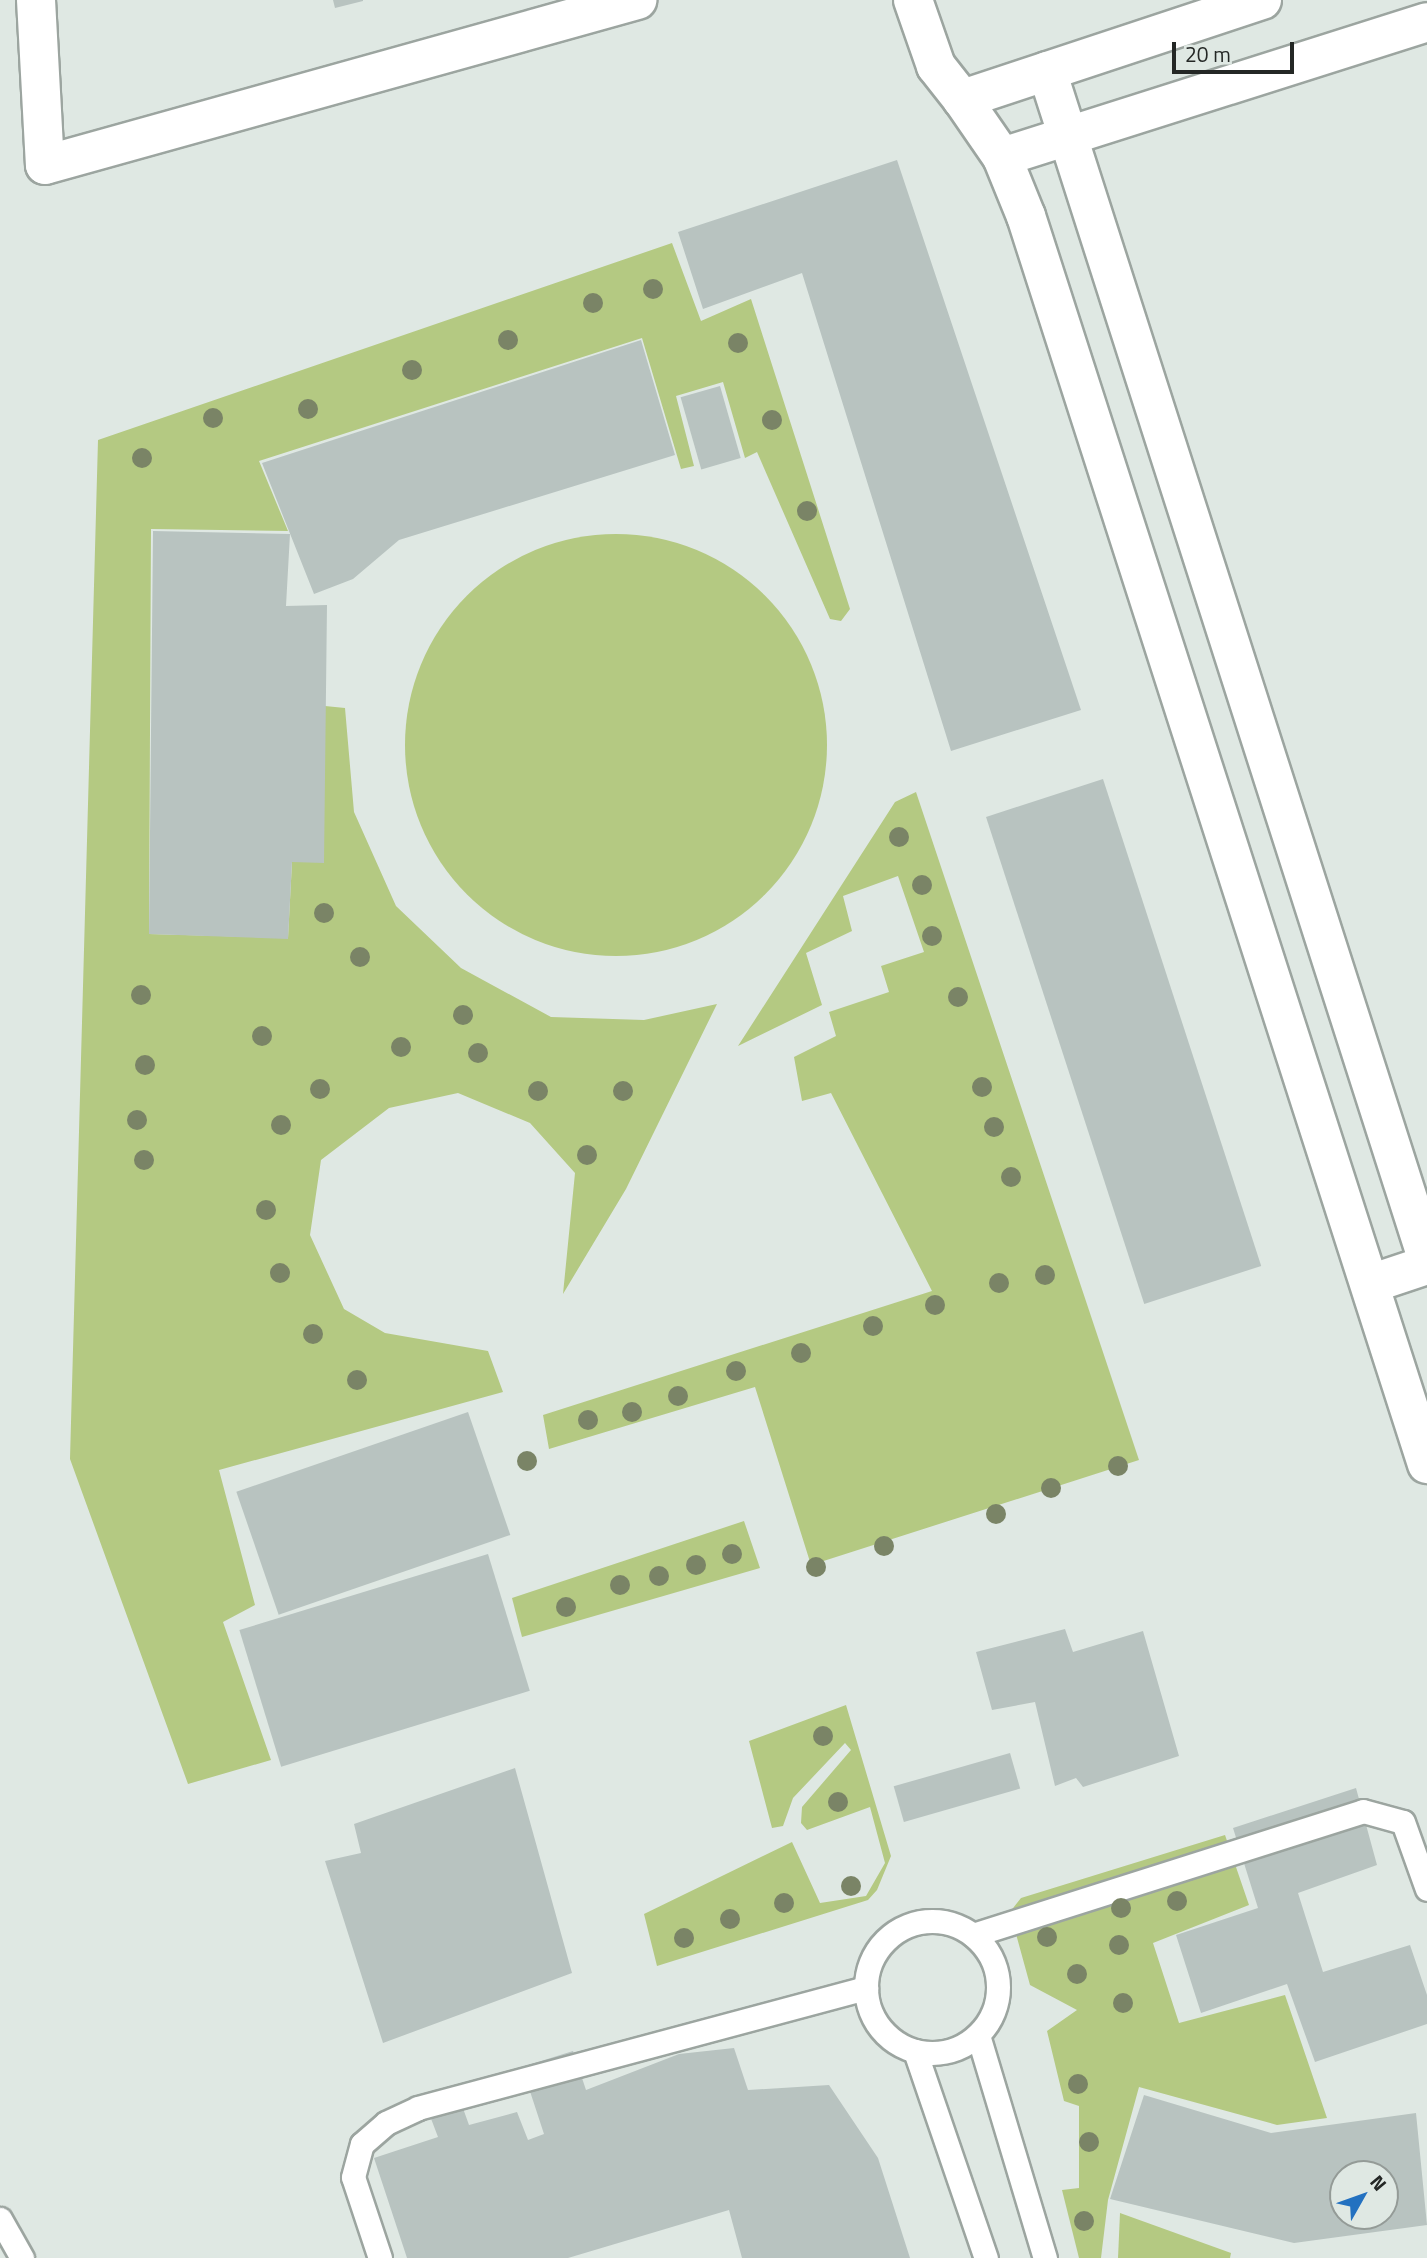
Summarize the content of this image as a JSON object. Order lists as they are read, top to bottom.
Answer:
{
  "scale_bar": "20 m",
  "north": "top right"
}
